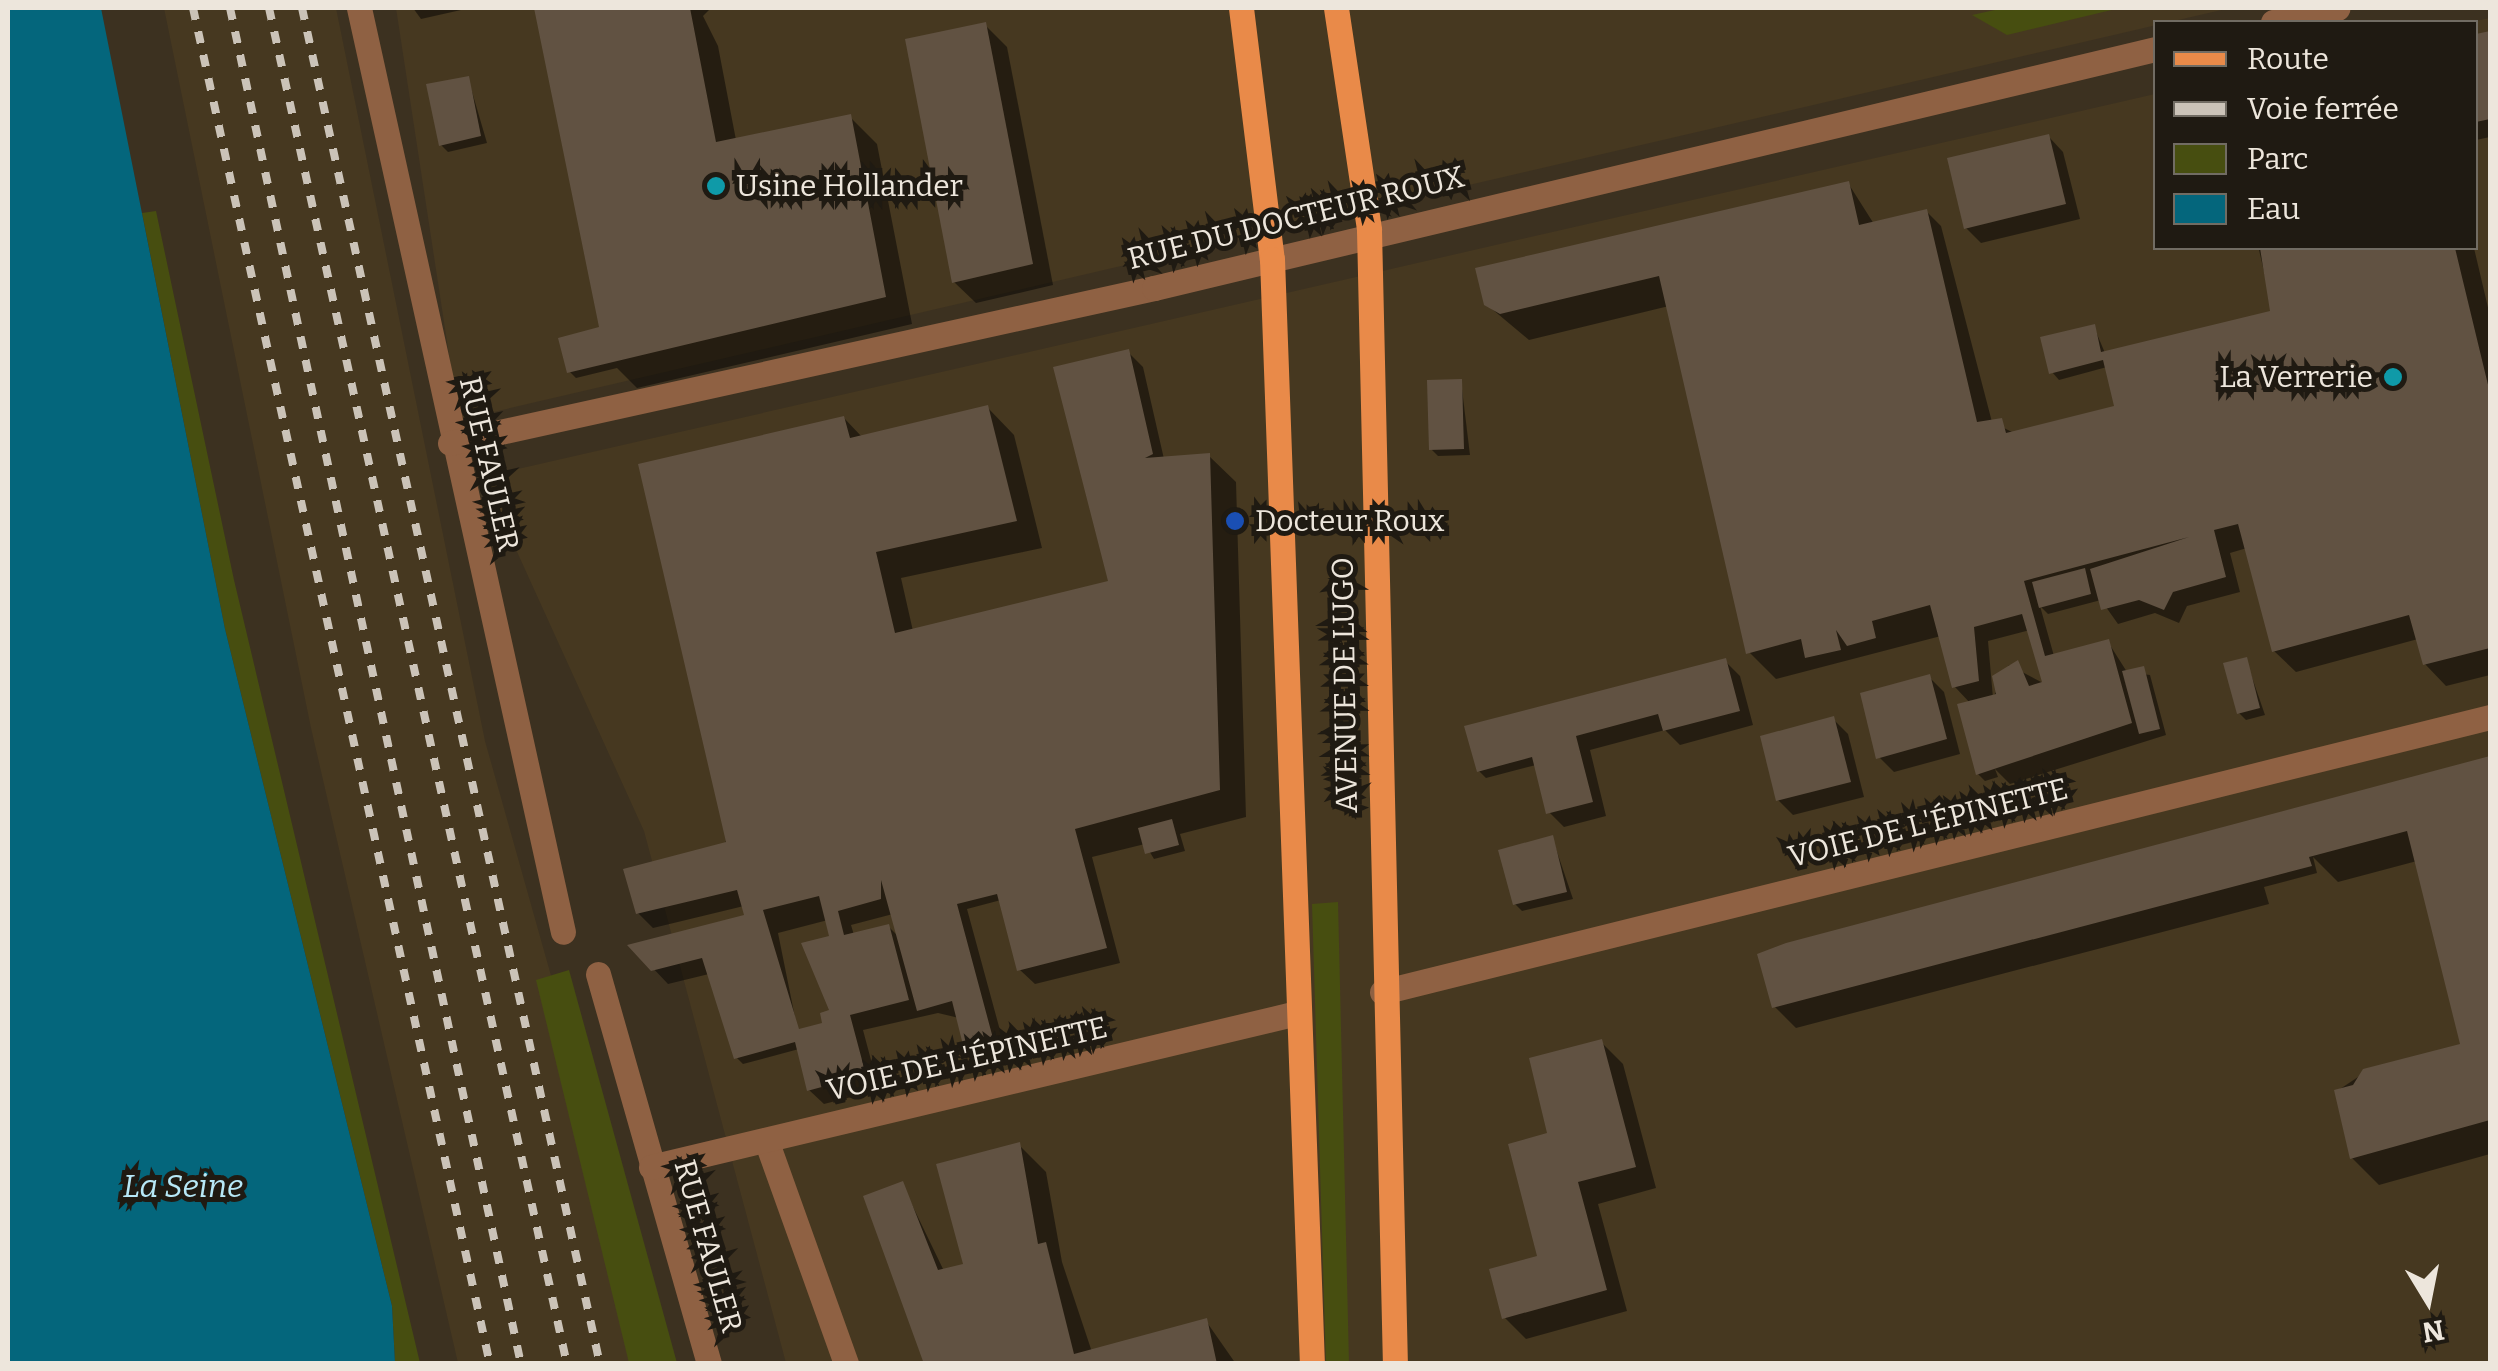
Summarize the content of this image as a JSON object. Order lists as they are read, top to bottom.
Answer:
{
  "streets": {
    "main road": ["AVENUE DE LUGO"],
    "street": ["RUE DU DOCTEUR ROUX", "RUE FAULER", "VOIE DE L'ÉPINETTE"]
  },
  "crossings": [
    ["RUE DU DOCTEUR ROUX", "RUE FAULER"],
    ["RUE DU DOCTEUR ROUX", "AVENUE DE LUGO"],
    ["RUE FAULER", "VOIE DE L'ÉPINETTE"],
    ["AVENUE DE LUGO", "VOIE DE L'ÉPINETTE"]
  ],
  "water": ["La Seine"],
  "places": ["Usine Hollander", "La Verrerie", "Docteur Roux"],
  "legend": [
    "Route",
    "Voie ferrée",
    "Parc",
    "Eau"
  ],
  "north": "bottom"
}
